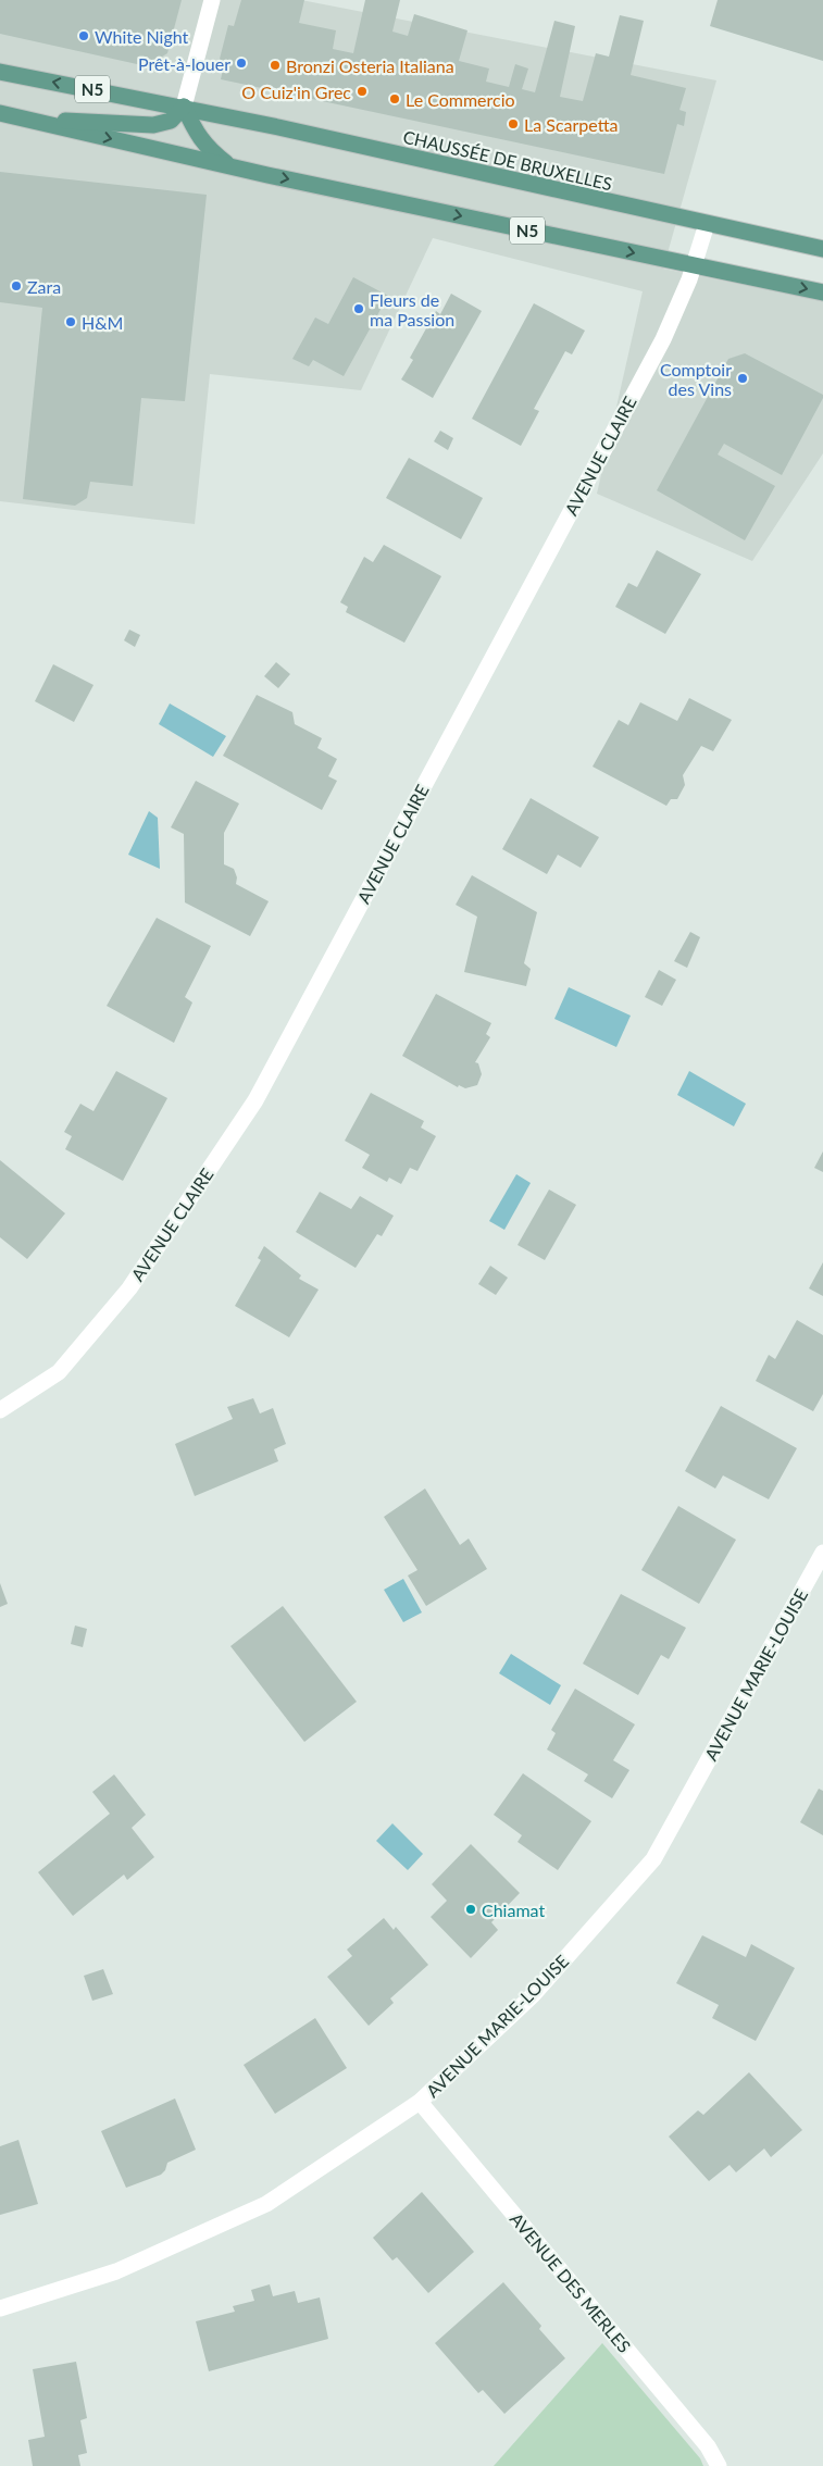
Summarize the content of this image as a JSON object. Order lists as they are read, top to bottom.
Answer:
{
  "streets": {
    "main road": ["N5", "CHAUSSÉE DE BRUXELLES"],
    "street": ["AVENUE CLAIRE", "AVENUE MARIE-LOUISE", "AVENUE DES MERLES"]
  },
  "crossings": [
    ["N5", "CHAUSSÉE DE BRUXELLES"],
    ["N5", "AVENUE CLAIRE"],
    ["CHAUSSÉE DE BRUXELLES", "AVENUE CLAIRE"],
    ["AVENUE MARIE-LOUISE", "AVENUE DES MERLES"]
  ],
  "places": [
    "White Night",
    "Prêt-à-louer",
    "Bronzi Osteria Italiana",
    "O Cuiz'in Grec",
    "Le Commercio",
    "La Scarpetta",
    "Zara",
    "Fleurs de ma Passion",
    "H&M",
    "Comptoir des Vins",
    "Chiamat"
  ]
}
